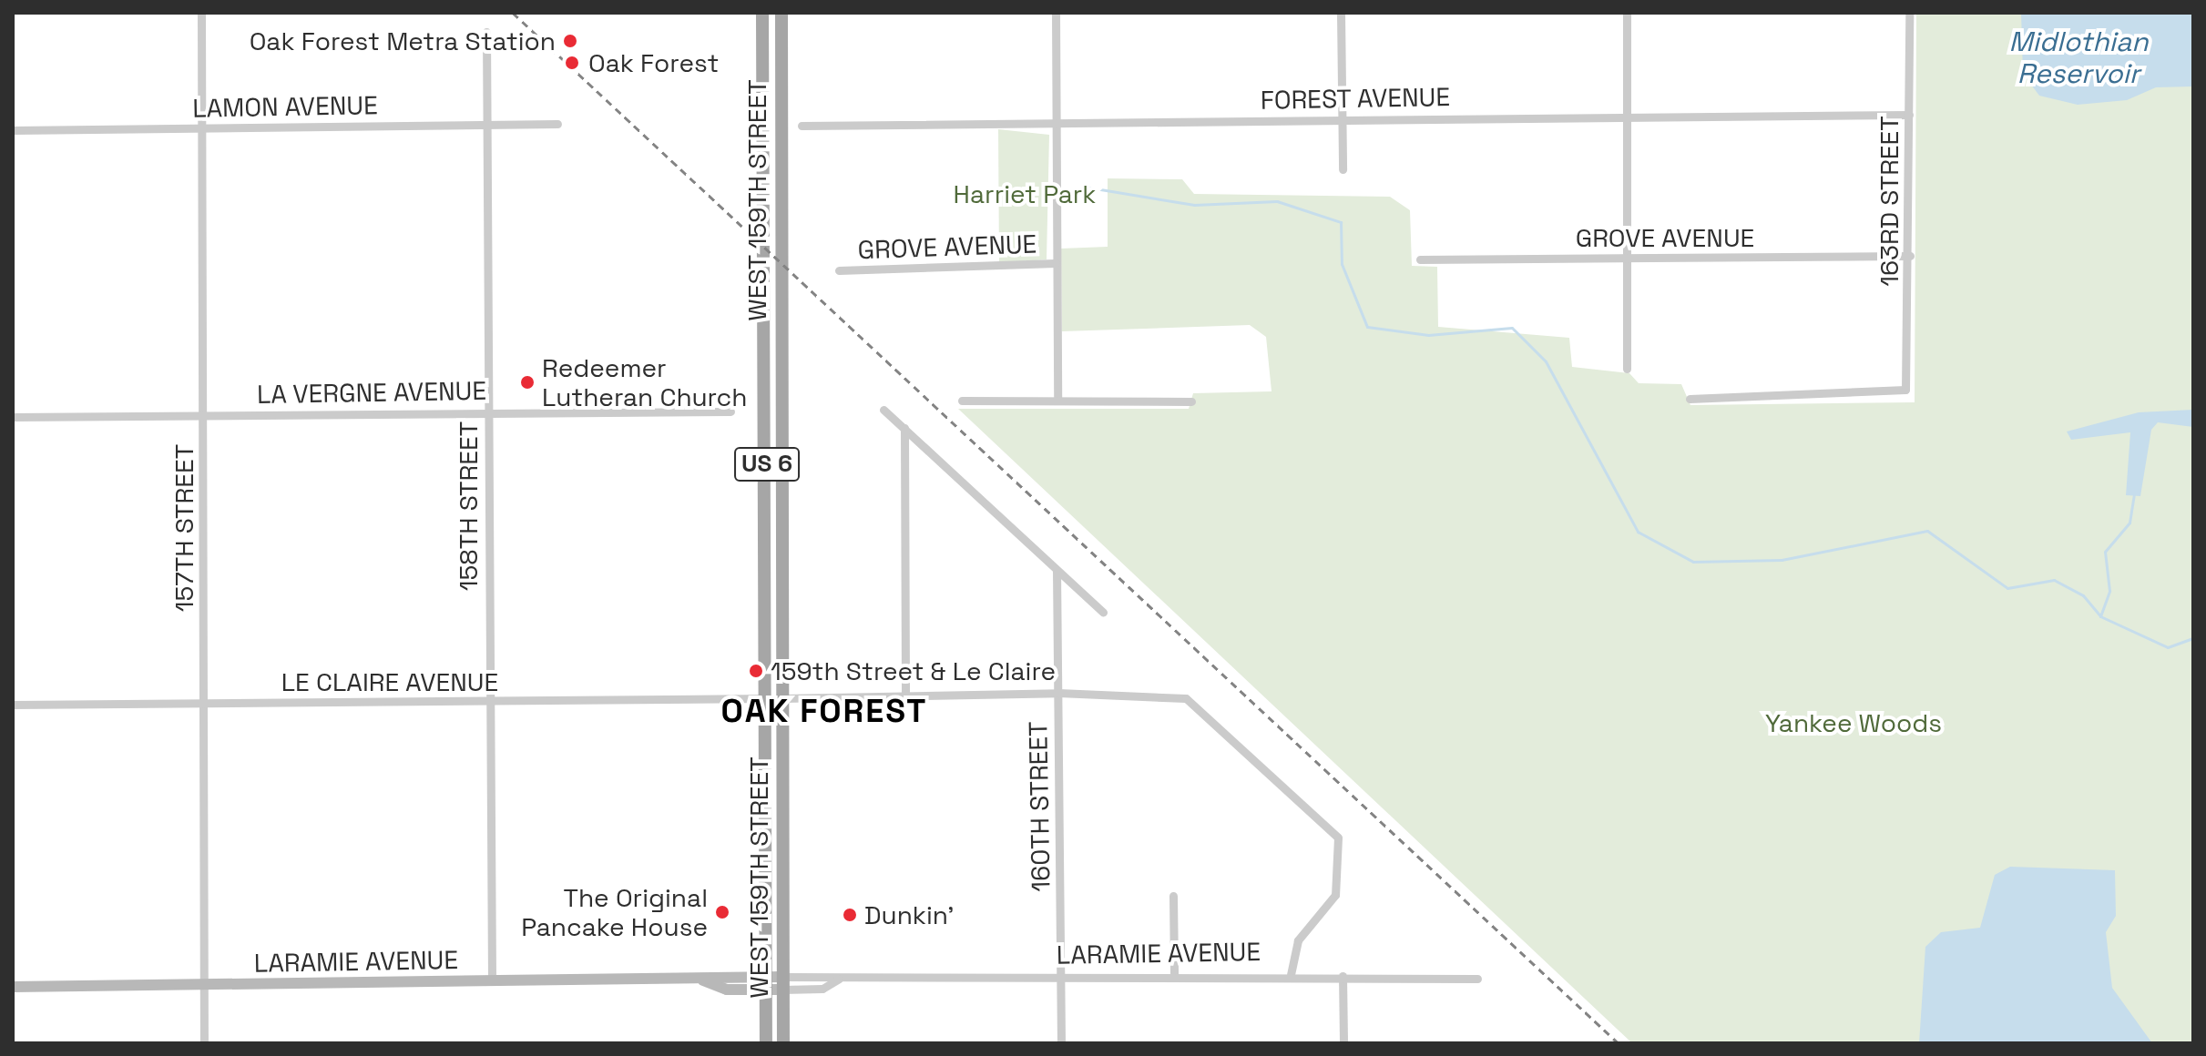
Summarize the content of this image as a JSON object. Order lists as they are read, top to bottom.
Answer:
{
  "streets": {
    "main road": ["WEST 159TH STREET", "US 6"],
    "street": [
      "FOREST AVENUE",
      "LAMON AVENUE",
      "163RD STREET",
      "GROVE AVENUE",
      "LA VERGNE AVENUE",
      "158TH STREET",
      "157TH STREET",
      "LE CLAIRE AVENUE",
      "160TH STREET",
      "LARAMIE AVENUE"
    ]
  },
  "crossings": [
    ["FOREST AVENUE", "163RD STREET"],
    ["LAMON AVENUE", "158TH STREET"],
    ["LAMON AVENUE", "157TH STREET"],
    ["WEST 159TH STREET", "LE CLAIRE AVENUE"],
    ["WEST 159TH STREET", "LARAMIE AVENUE"],
    ["163RD STREET", "GROVE AVENUE"],
    ["LA VERGNE AVENUE", "158TH STREET"],
    ["LA VERGNE AVENUE", "157TH STREET"],
    ["158TH STREET", "LE CLAIRE AVENUE"],
    ["158TH STREET", "LARAMIE AVENUE"],
    ["157TH STREET", "LE CLAIRE AVENUE"],
    ["157TH STREET", "LARAMIE AVENUE"],
    ["160TH STREET", "LARAMIE AVENUE"]
  ],
  "districts": ["OAK FOREST"],
  "water": ["Midlothian Reservoir"],
  "parks": ["Harriet Park", "Yankee Woods"],
  "places": [
    "Oak Forest Metra Station",
    "Oak Forest",
    "Redeemer Lutheran Church",
    "159th Street & Le Claire",
    "The Original Pancake House",
    "Dunkin'"
  ]
}
